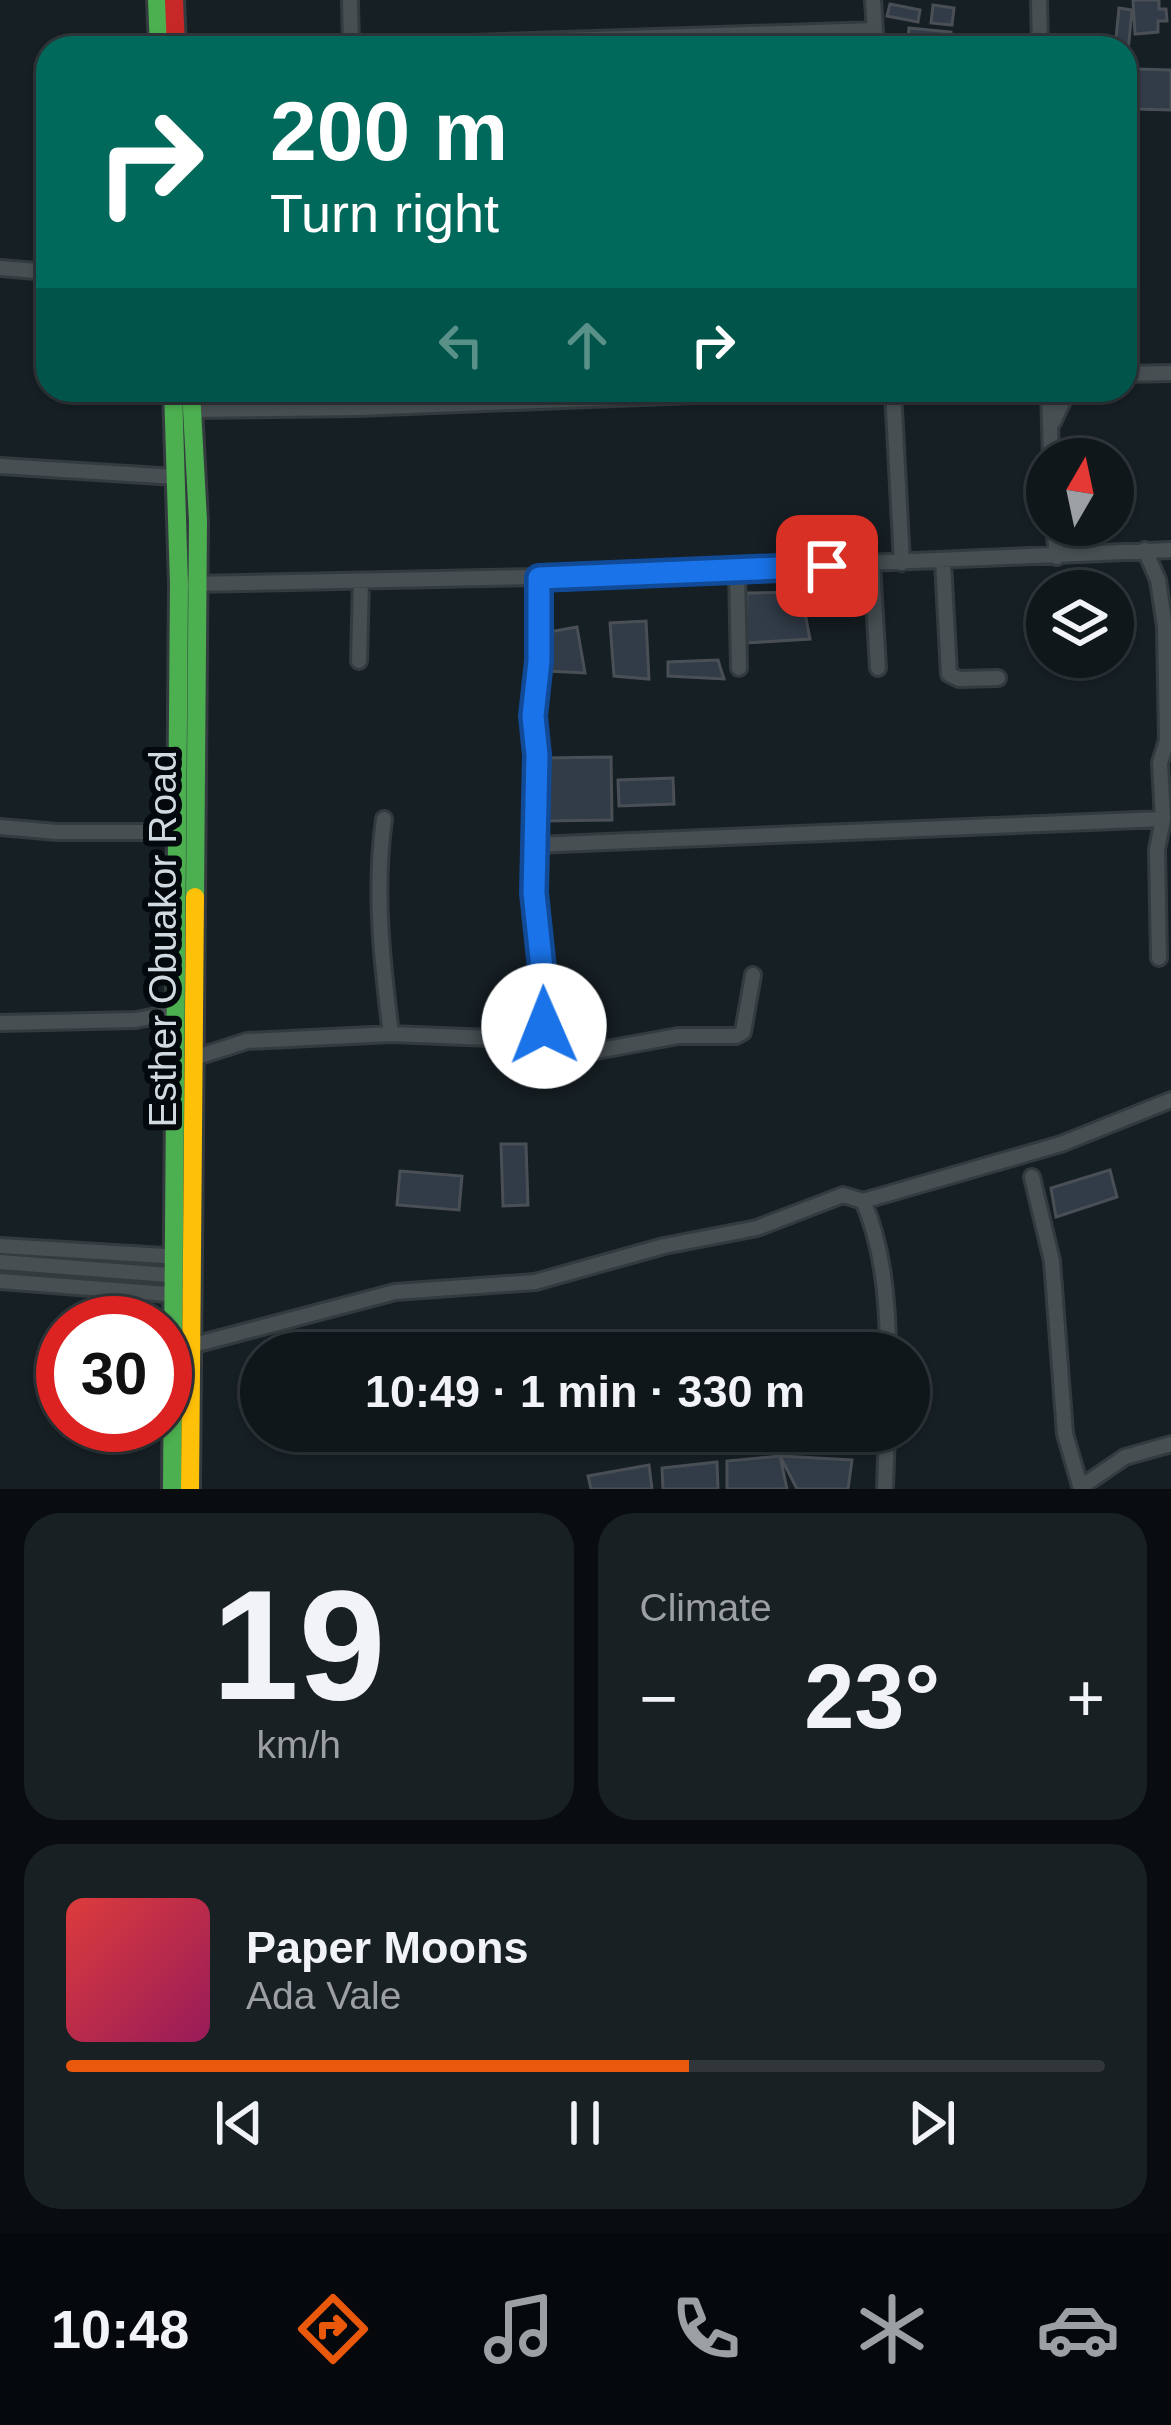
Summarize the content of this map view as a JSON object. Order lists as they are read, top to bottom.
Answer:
{
  "streets": {
    "street": ["Esther Obuakor Road"]
  },
  "north": "top",
  "page": {
    "turn": ["200 m", "Turn right"],
    "limit": "30",
    "trip": "10:49 · 1 min · 330 m",
    "tile": [
      ["19", "km/h"],
      "Climate"
    ],
    "heat": ["−", "23°", "+"],
    "song": ["Paper Moons", "Ada Vale"],
    "tabs": "10:48"
  }
}
